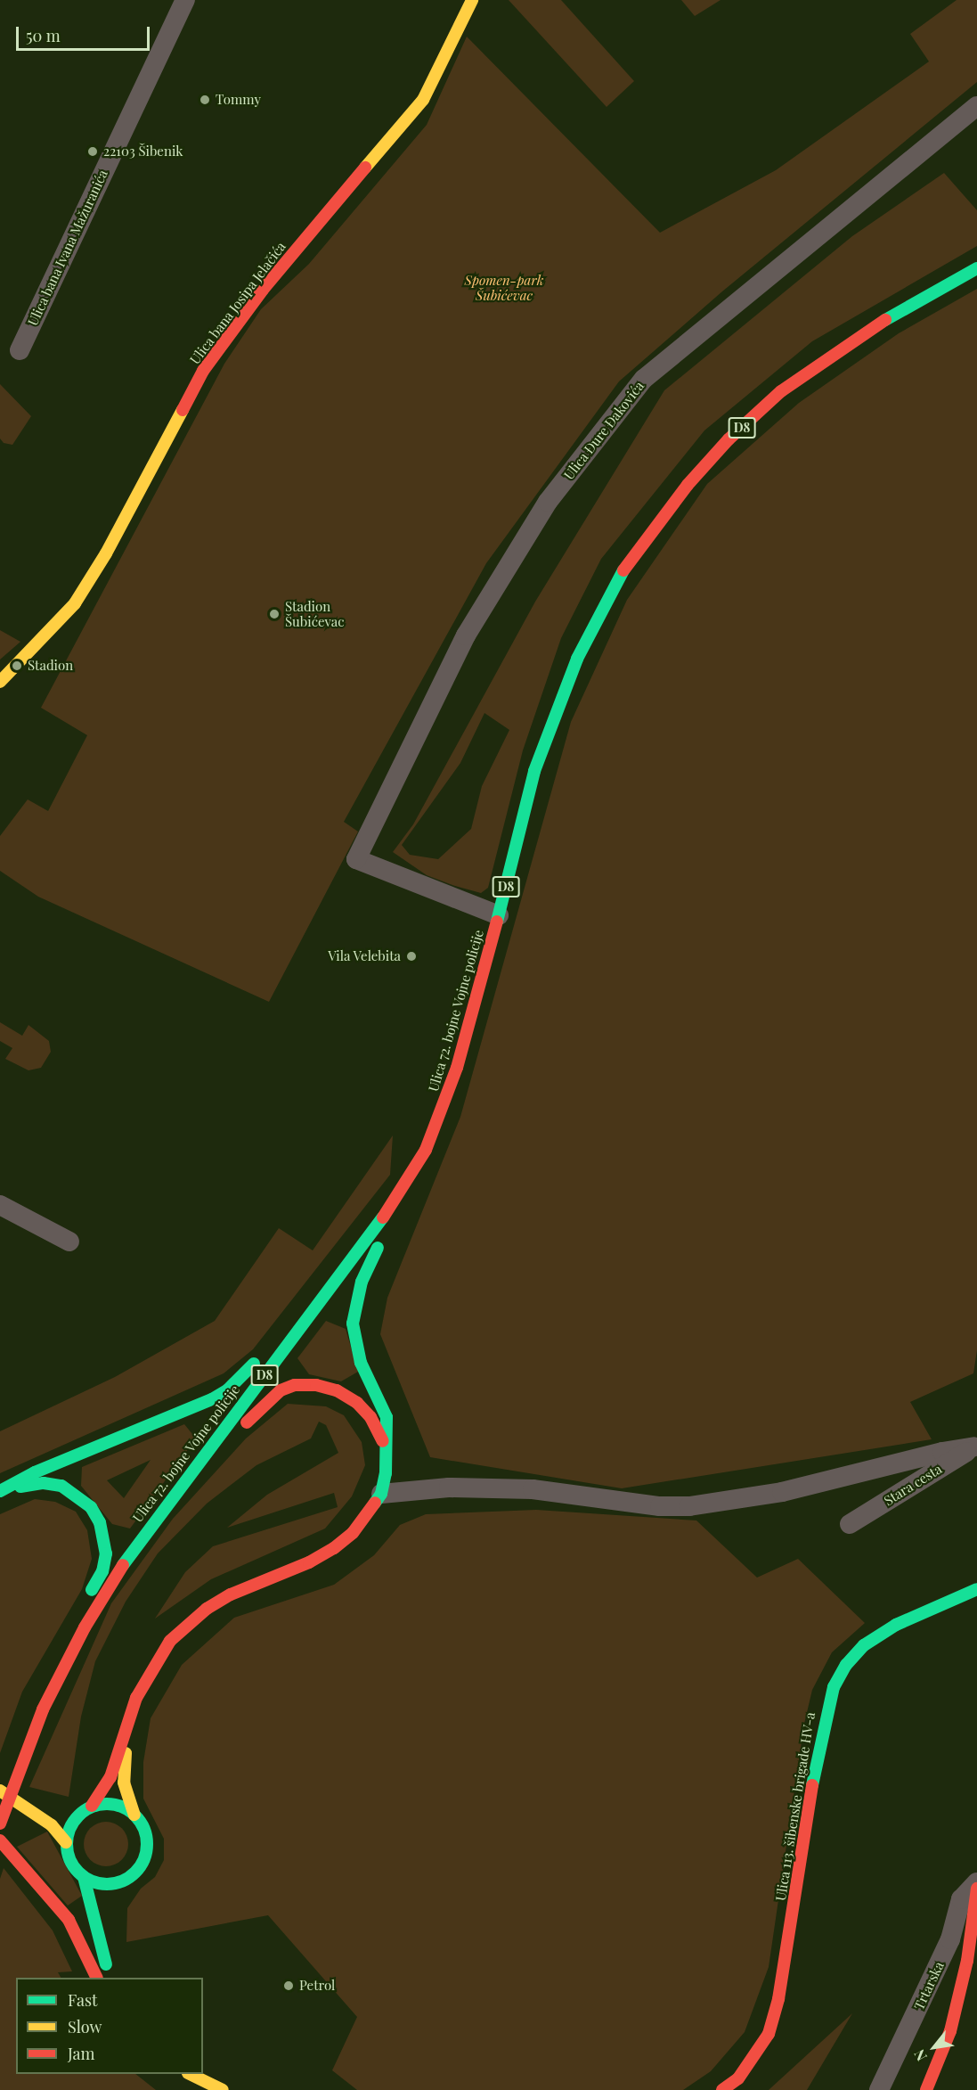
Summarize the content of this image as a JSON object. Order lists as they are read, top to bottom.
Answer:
{
  "streets": {
    "main road": [
      "Ulica bana Josipa Jelačića",
      "D8",
      "Ulica 72. bojne Vojne policije",
      "Ulica 113. šibenske brigade HV-a"
    ],
    "street": [
      "Ulica bana Ivana Mažuranića",
      "Ulica Đure Đakovića",
      "Stara cesta",
      "Trtarska"
    ]
  },
  "crossings": [
    ["Ulica Đure Đakovića", "Ulica 72. bojne Vojne policije"]
  ],
  "parks": ["Spomen-park Šubićevac"],
  "places": [
    "Tommy",
    "22103 Šibenik",
    "Stadion Šubićevac",
    "Stadion",
    "Vila Velebita",
    "Petrol"
  ],
  "legend": ["Fast", "Slow", "Jam"],
  "scale_bar": "50 m",
  "north": "bottom left"
}
